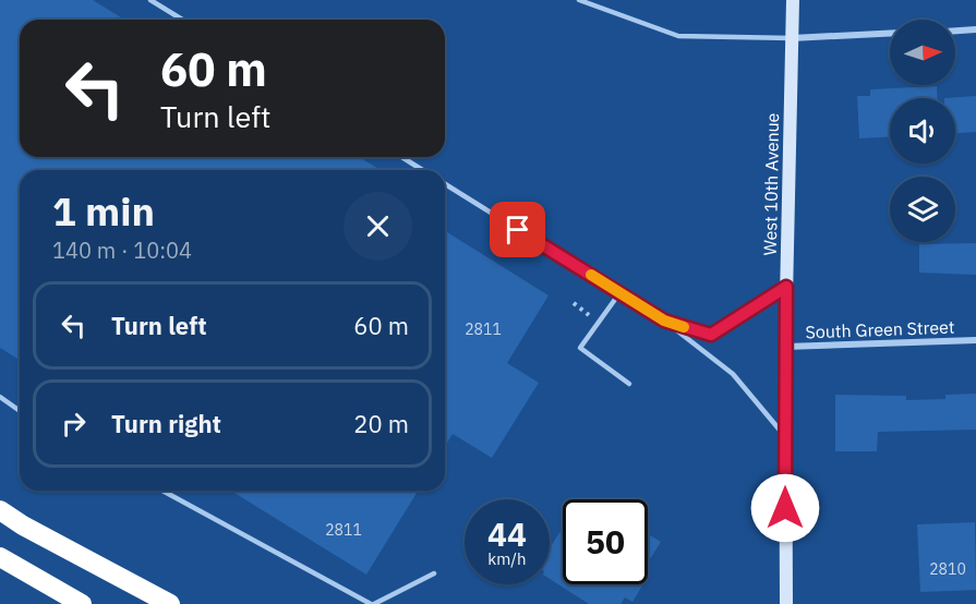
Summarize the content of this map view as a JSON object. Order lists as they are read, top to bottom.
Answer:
{
  "streets": {
    "main road": ["West 10th Avenue"],
    "street": ["South Green Street"]
  },
  "crossings": [
    ["West 10th Avenue", "South Green Street"]
  ],
  "house_numbers": ["2811", "2811", "2810"],
  "north": "right",
  "page": {
    "turn": ["60 m", "Turn left"],
    "heading": ["1 min", "140 m · 10:04"],
    "list": [
      {
        "name": "Turn left",
        "value": "60 m"
      },
      {
        "name": "Turn right",
        "value": "20 m"
      }
    ],
    "speed": "44 km/h",
    "limit": "50"
  }
}
